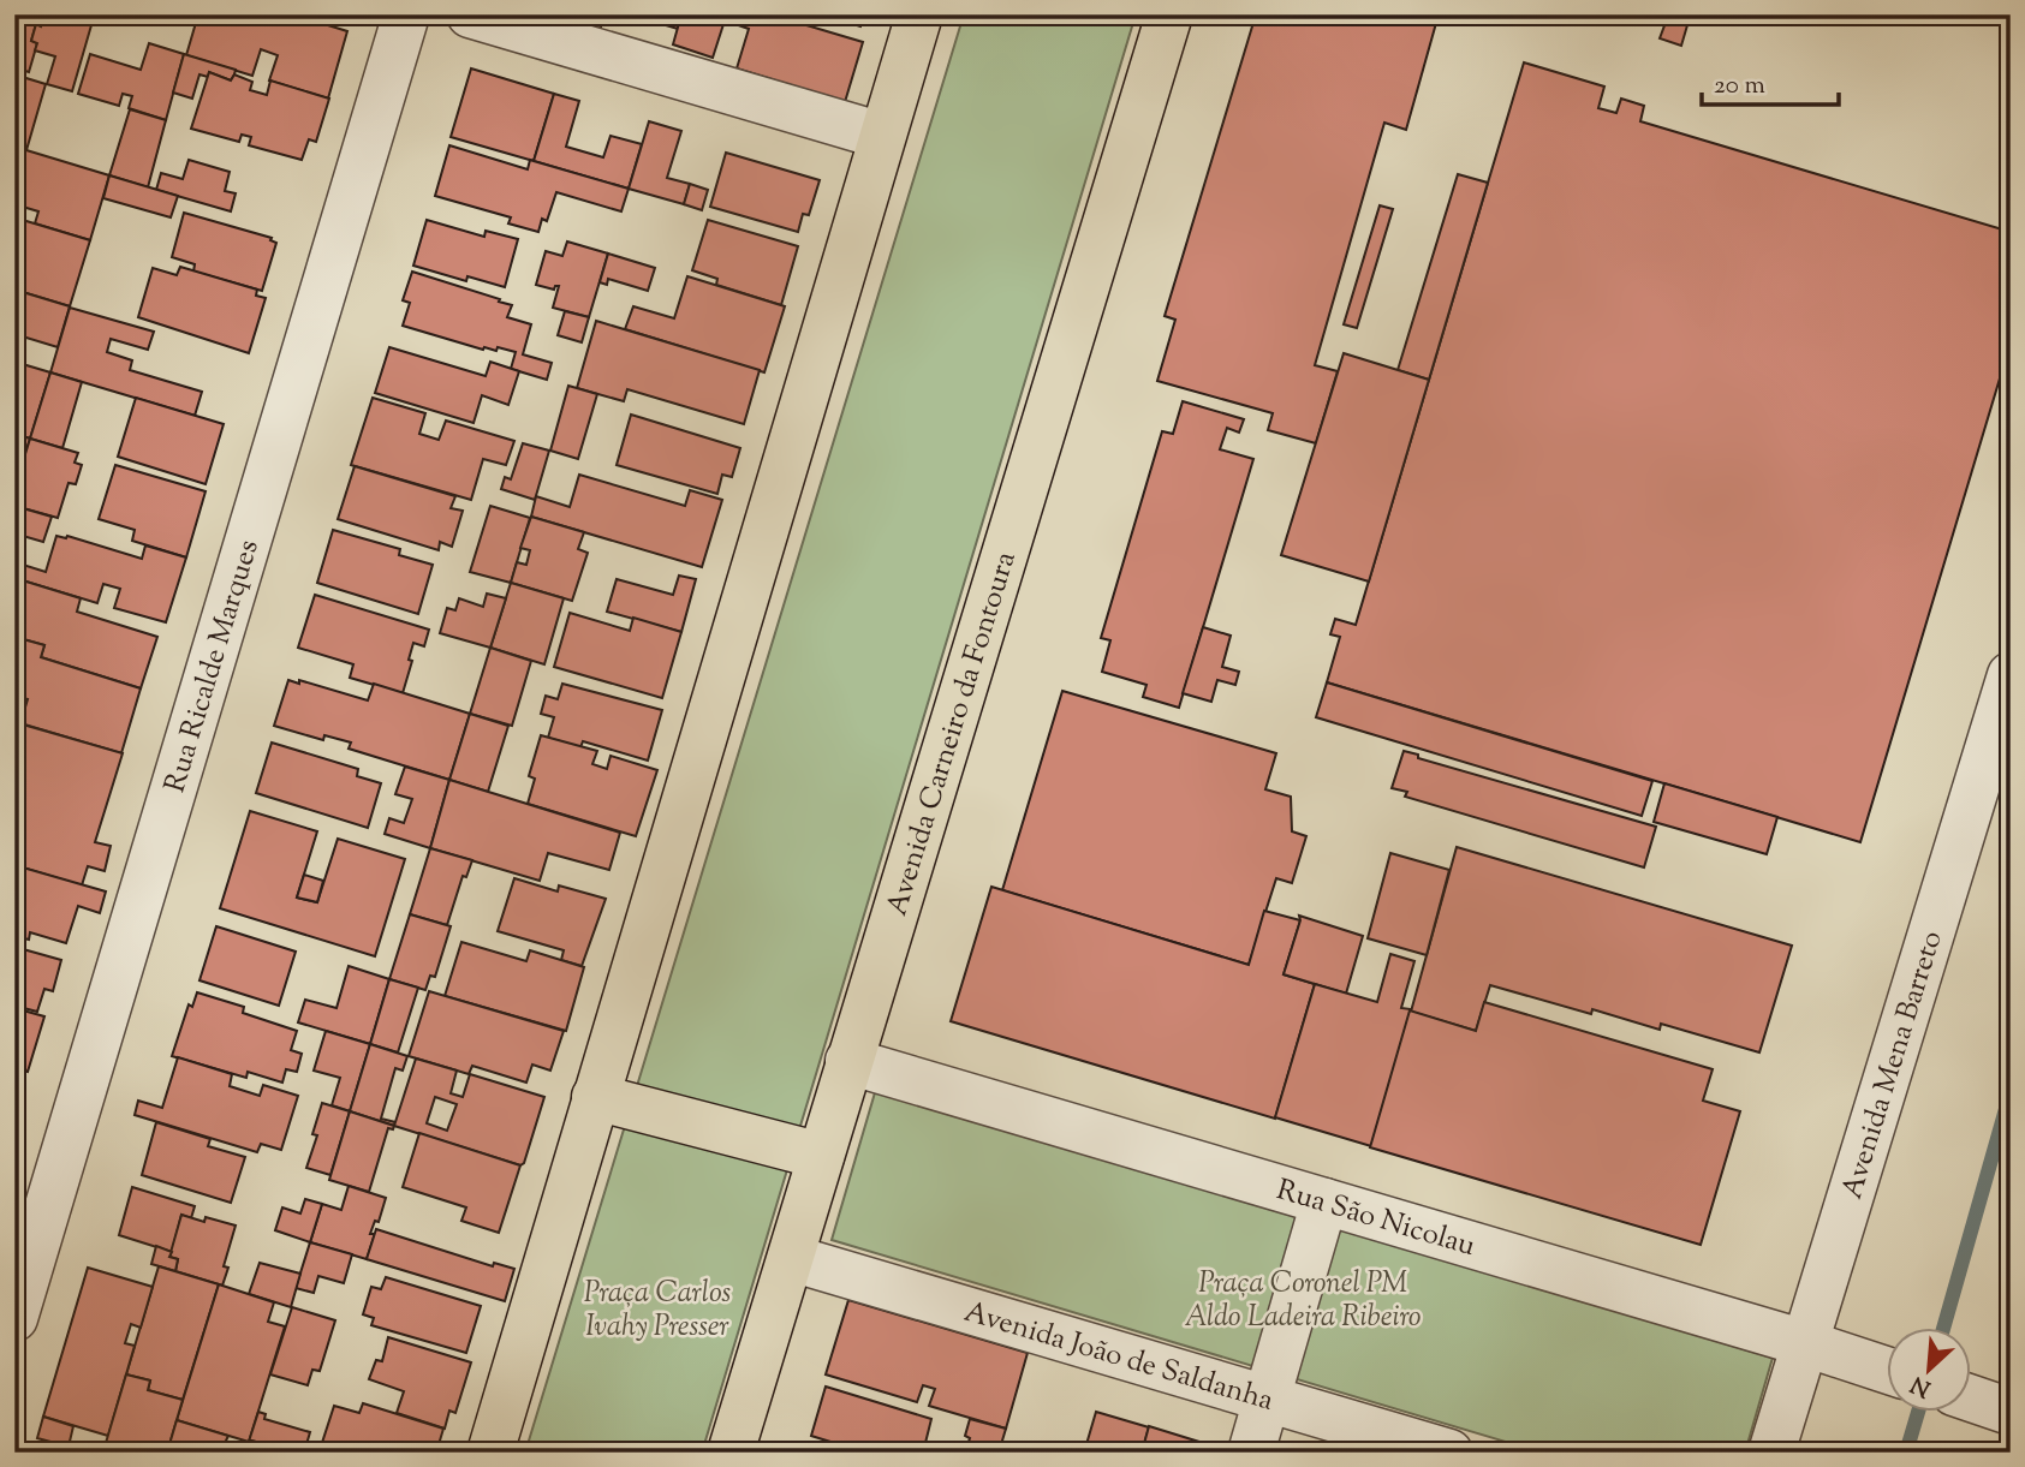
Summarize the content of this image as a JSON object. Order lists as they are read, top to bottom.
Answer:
{
  "streets": {
    "main road": ["Avenida Carneiro da Fontoura"],
    "street": [
      "Rua Ricalde Marques",
      "Avenida Mena Barreto",
      "Rua São Nicolau",
      "Avenida João de Saldanha"
    ]
  },
  "crossings": [
    ["Avenida Carneiro da Fontoura", "Rua São Nicolau"],
    ["Avenida Carneiro da Fontoura", "Avenida João de Saldanha"],
    ["Avenida Mena Barreto", "Rua São Nicolau"]
  ],
  "parks": ["Praça Coronel PM Aldo Ladeira Ribeiro", "Praça Carlos Ivahy Presser"],
  "scale_bar": "20 m",
  "north": "bottom left"
}
